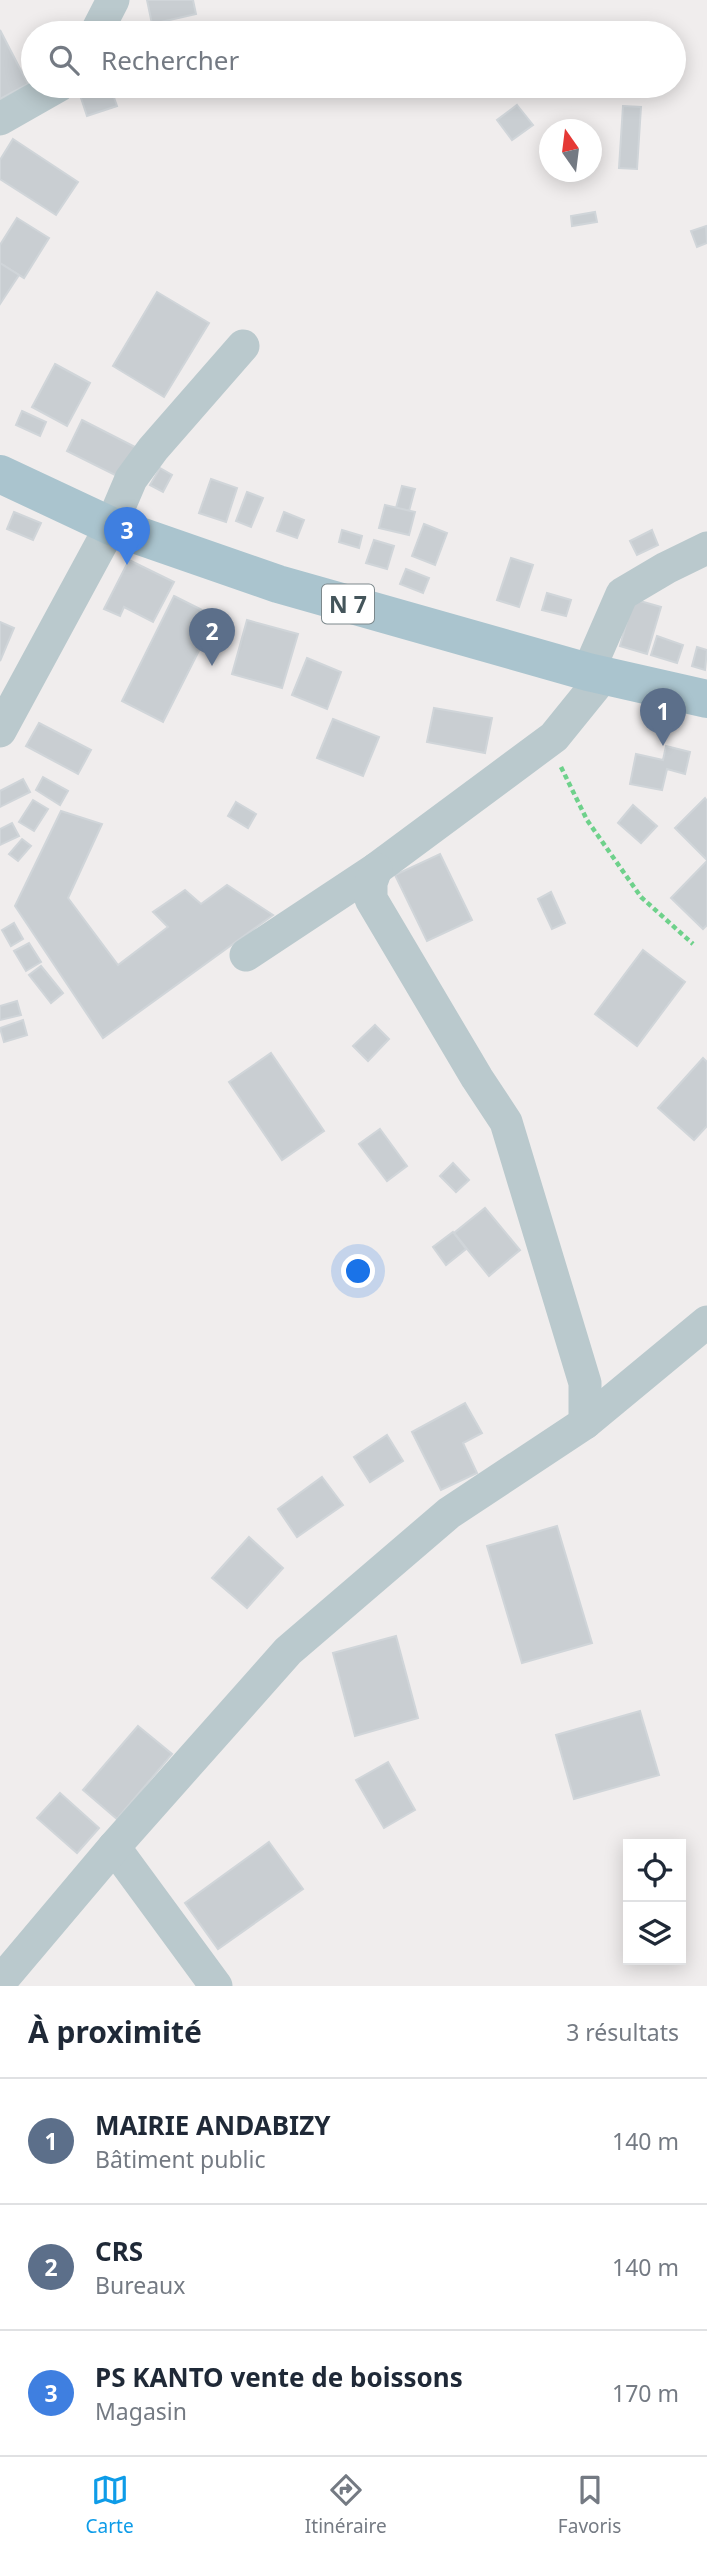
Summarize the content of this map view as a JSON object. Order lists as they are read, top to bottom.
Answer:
{
  "streets": {
    "main road": ["N 7"]
  },
  "north": "top",
  "page": {
    "search": "Rechercher",
    "pins": ["3", "2", "1"],
    "heading": ["À proximité", "3 résultats"],
    "list": [
      {
        "mark": "1",
        "name": "MAIRIE ANDABIZY",
        "note": "Bâtiment public",
        "value": "140 m"
      },
      {
        "mark": "2",
        "name": "CRS",
        "note": "Bureaux",
        "value": "140 m"
      },
      {
        "mark": "3",
        "name": "PS KANTO vente de boissons",
        "note": "Magasin",
        "value": "170 m"
      }
    ],
    "nav": ["Carte", "Itinéraire", "Favoris"]
  }
}
